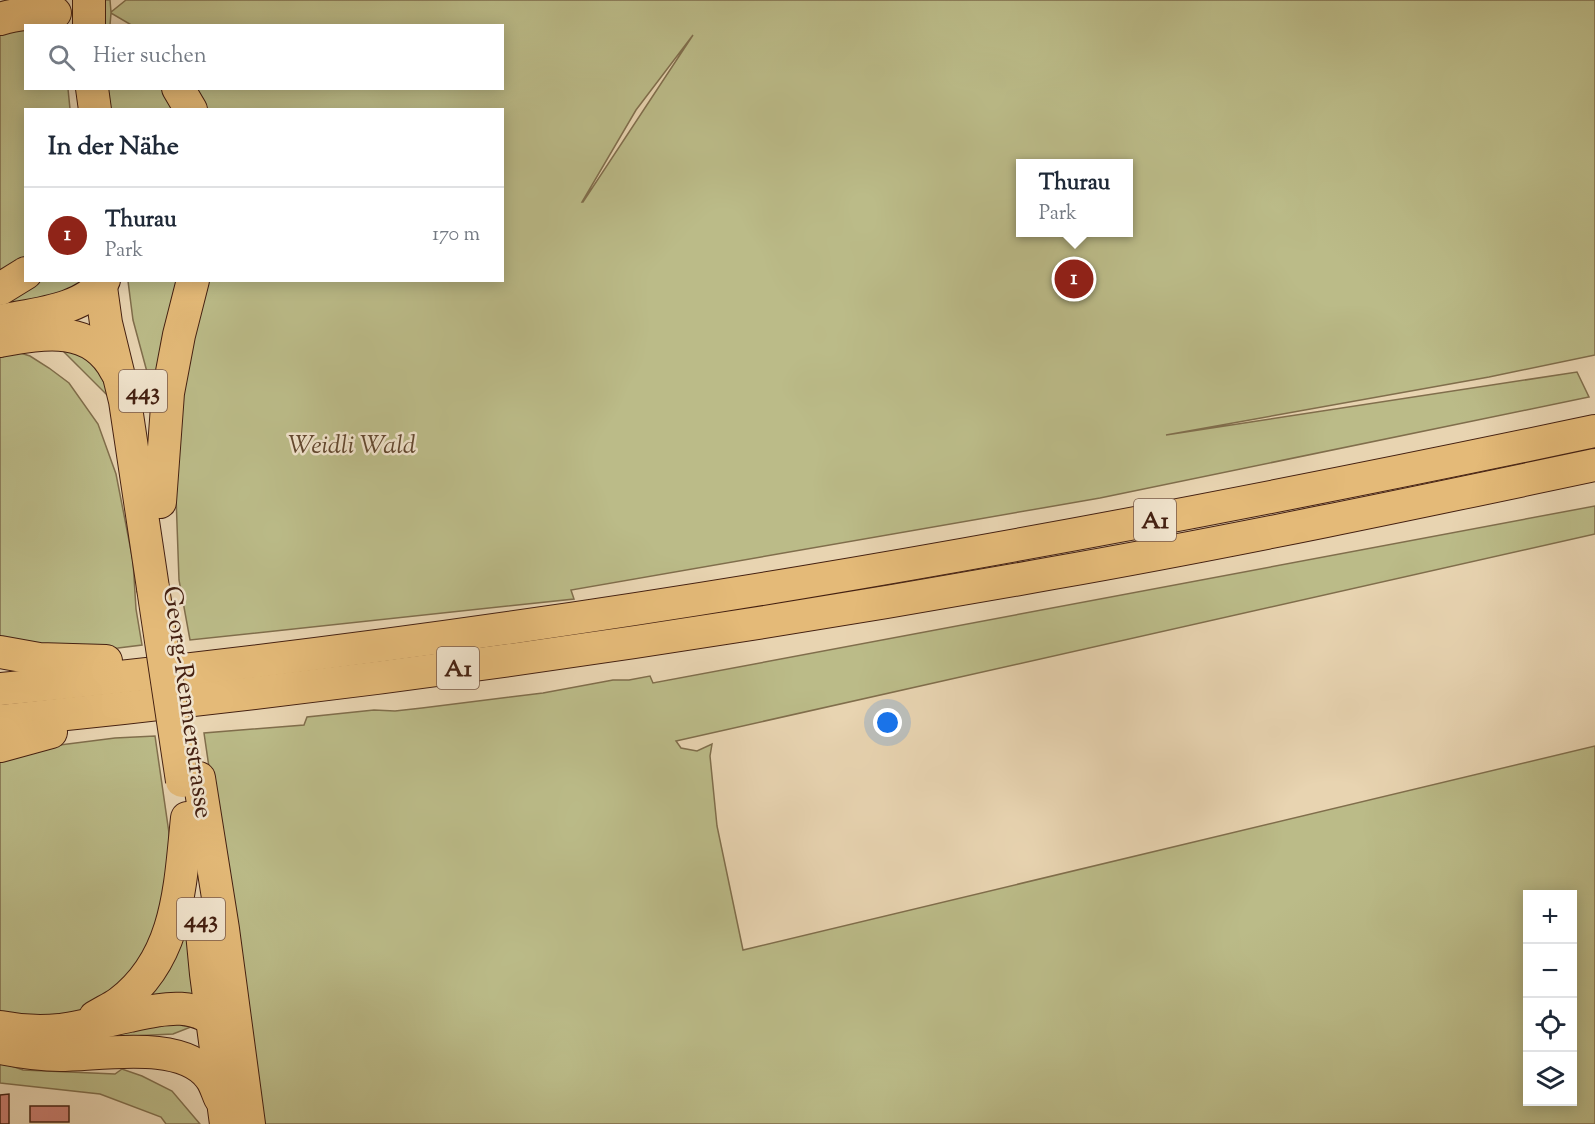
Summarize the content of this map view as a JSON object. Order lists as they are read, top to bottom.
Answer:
{
  "streets": {
    "highway": ["443", "A1", "Georg-Rennerstrasse"]
  },
  "parks": ["Weidli Wald"],
  "page": {
    "search": "Hier suchen",
    "heading": "In der Nähe",
    "popup": ["Thurau", "Park"],
    "list": [
      {
        "mark": "1",
        "name": "Thurau",
        "note": "Park",
        "value": "170 m"
      }
    ],
    "pins": "1",
    "map_buttons": ["+", "−"]
  }
}
